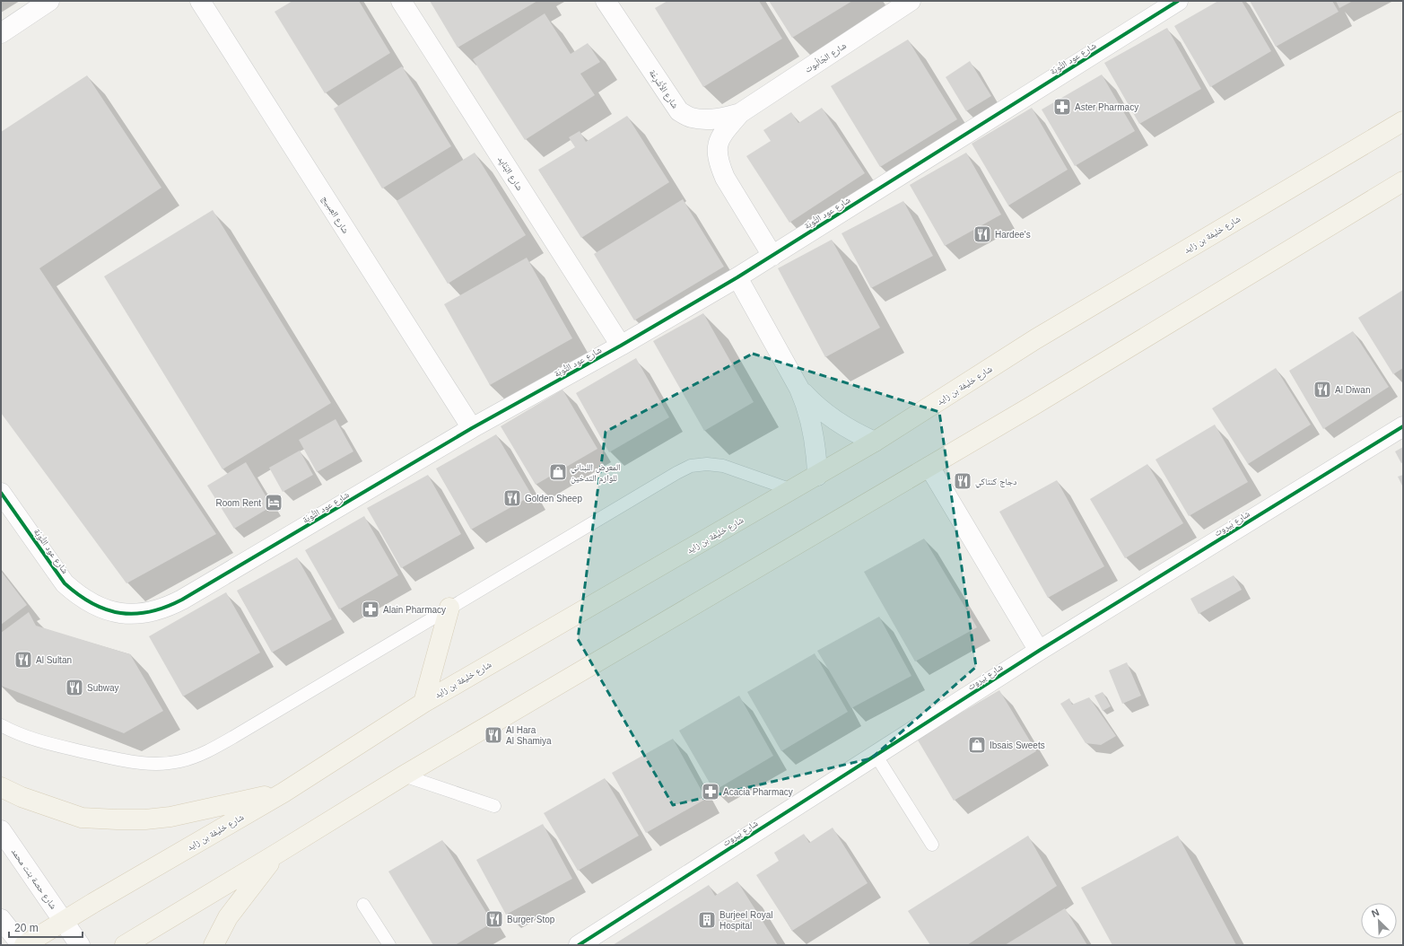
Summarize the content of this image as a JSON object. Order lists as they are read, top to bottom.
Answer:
{
  "streets": {
    "main road": ["شارع خليفة بن زايد"],
    "street": [
      "شارع الجَالْبوت",
      "شارع عود التُّوبَة",
      "شارع الأَشْرِعَة",
      "شارع البَنَايِد",
      "شارع العِسِيج",
      "شارع بَيروت",
      "شارع حصة بنت محمد"
    ]
  },
  "crossings": [
    ["شارع الجَالْبوت", "شارع الأَشْرِعَة"],
    ["شارع عود التُّوبَة", "شارع البَنَايِد"],
    ["شارع عود التُّوبَة", "شارع العِسِيج"],
    ["شارع خليفة بن زايد", "شارع حصة بنت محمد"]
  ],
  "places": {
    "pharmacy": ["Aster Pharmacy", "Alain Pharmacy", "Acacia Pharmacy"],
    "restaurant": [
      "Hardee's",
      "Al Diwan",
      "دجاج كنتاكي",
      "Golden Sheep",
      "Al Sultan",
      "Subway",
      "Al Hara Al Shamiya",
      "Burger Stop"
    ],
    "shop": ["المعرض اللبناني للوازم التدخين", "Ibsais Sweets"],
    "hotel": ["Room Rent"],
    "building": ["Burjeel Royal Hospital"]
  },
  "scale_bar": "20 m",
  "north": "top left"
}
